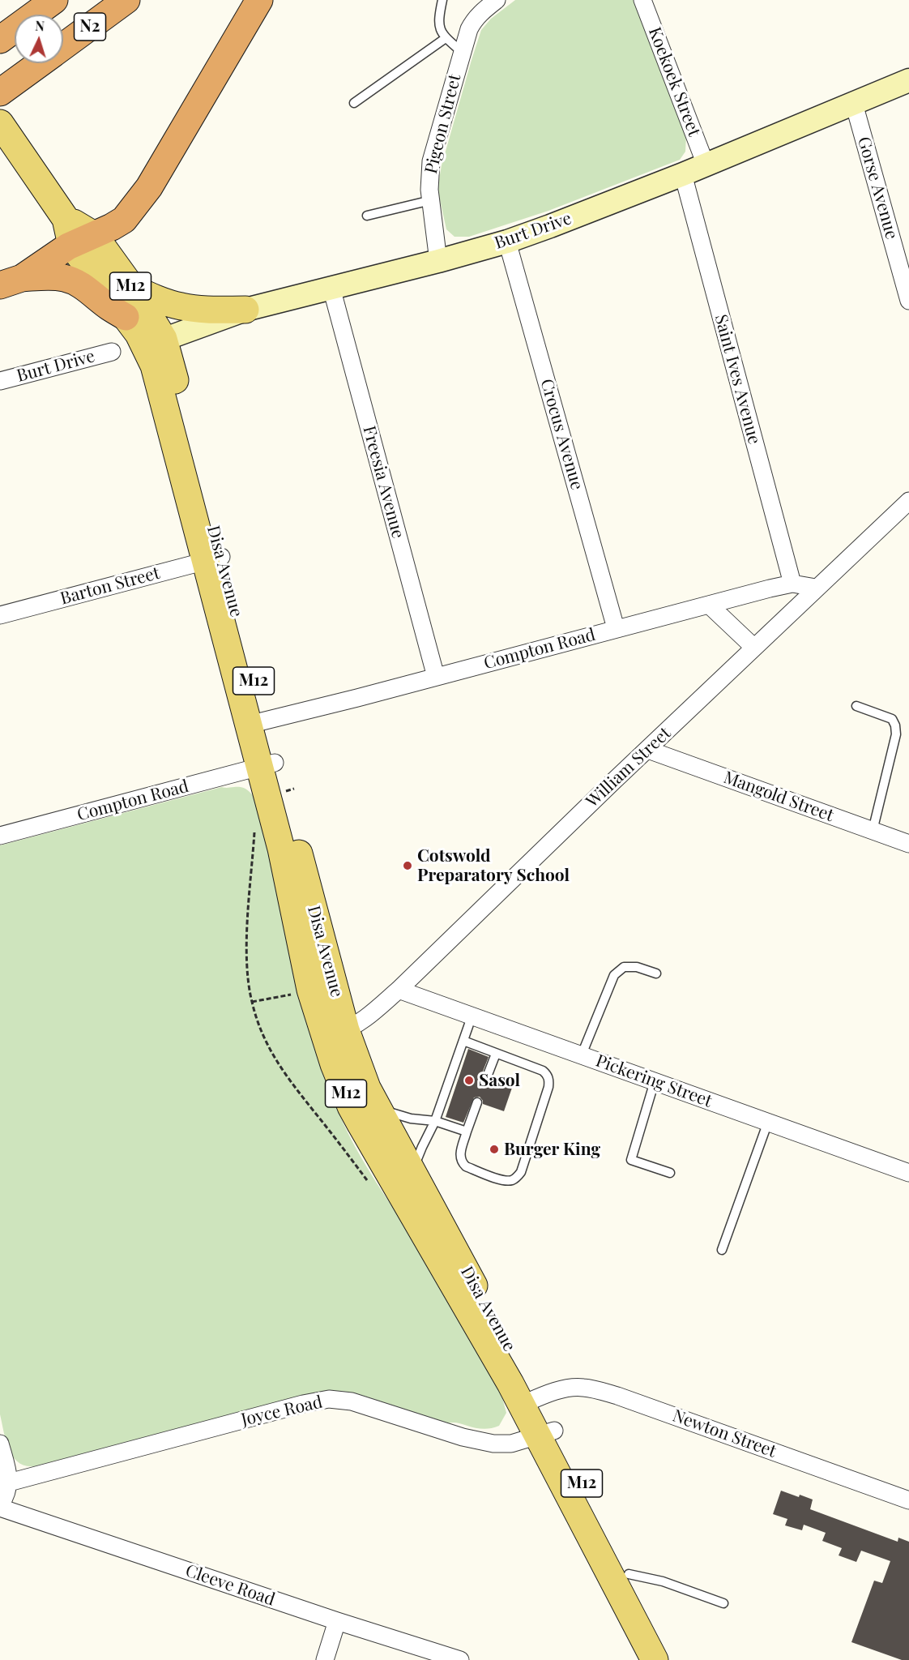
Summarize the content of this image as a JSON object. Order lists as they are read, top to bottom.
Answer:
{
  "streets": {
    "highway": ["N2"],
    "main road": ["M12", "Disa Avenue"],
    "street": [
      "Koekoek Street",
      "Pigeon Street",
      "Gorse Avenue",
      "Burt Drive",
      "Saint Ives Avenue",
      "Crocus Avenue",
      "Freesia Avenue",
      "Barton Street",
      "Compton Road",
      "William Street",
      "Mangold Street",
      "Pickering Street",
      "Joyce Road",
      "Newton Street",
      "Cleeve Road"
    ]
  },
  "crossings": [
    ["Koekoek Street", "Burt Drive"],
    ["Pigeon Street", "Burt Drive"],
    ["Gorse Avenue", "Burt Drive"],
    ["Burt Drive", "Saint Ives Avenue"],
    ["Burt Drive", "Crocus Avenue"],
    ["Burt Drive", "Freesia Avenue"],
    ["Burt Drive", "Disa Avenue"],
    ["Saint Ives Avenue", "Compton Road"],
    ["Crocus Avenue", "Compton Road"],
    ["Freesia Avenue", "Compton Road"],
    ["Disa Avenue", "Barton Street"],
    ["Disa Avenue", "Compton Road"],
    ["Disa Avenue", "William Street"],
    ["Disa Avenue", "Joyce Road"],
    ["Disa Avenue", "Newton Street"],
    ["Compton Road", "William Street"],
    ["William Street", "Mangold Street"],
    ["William Street", "Pickering Street"]
  ],
  "places": ["Cotswold Preparatory School", "Sasol", "Burger King"],
  "north": "top"
}
